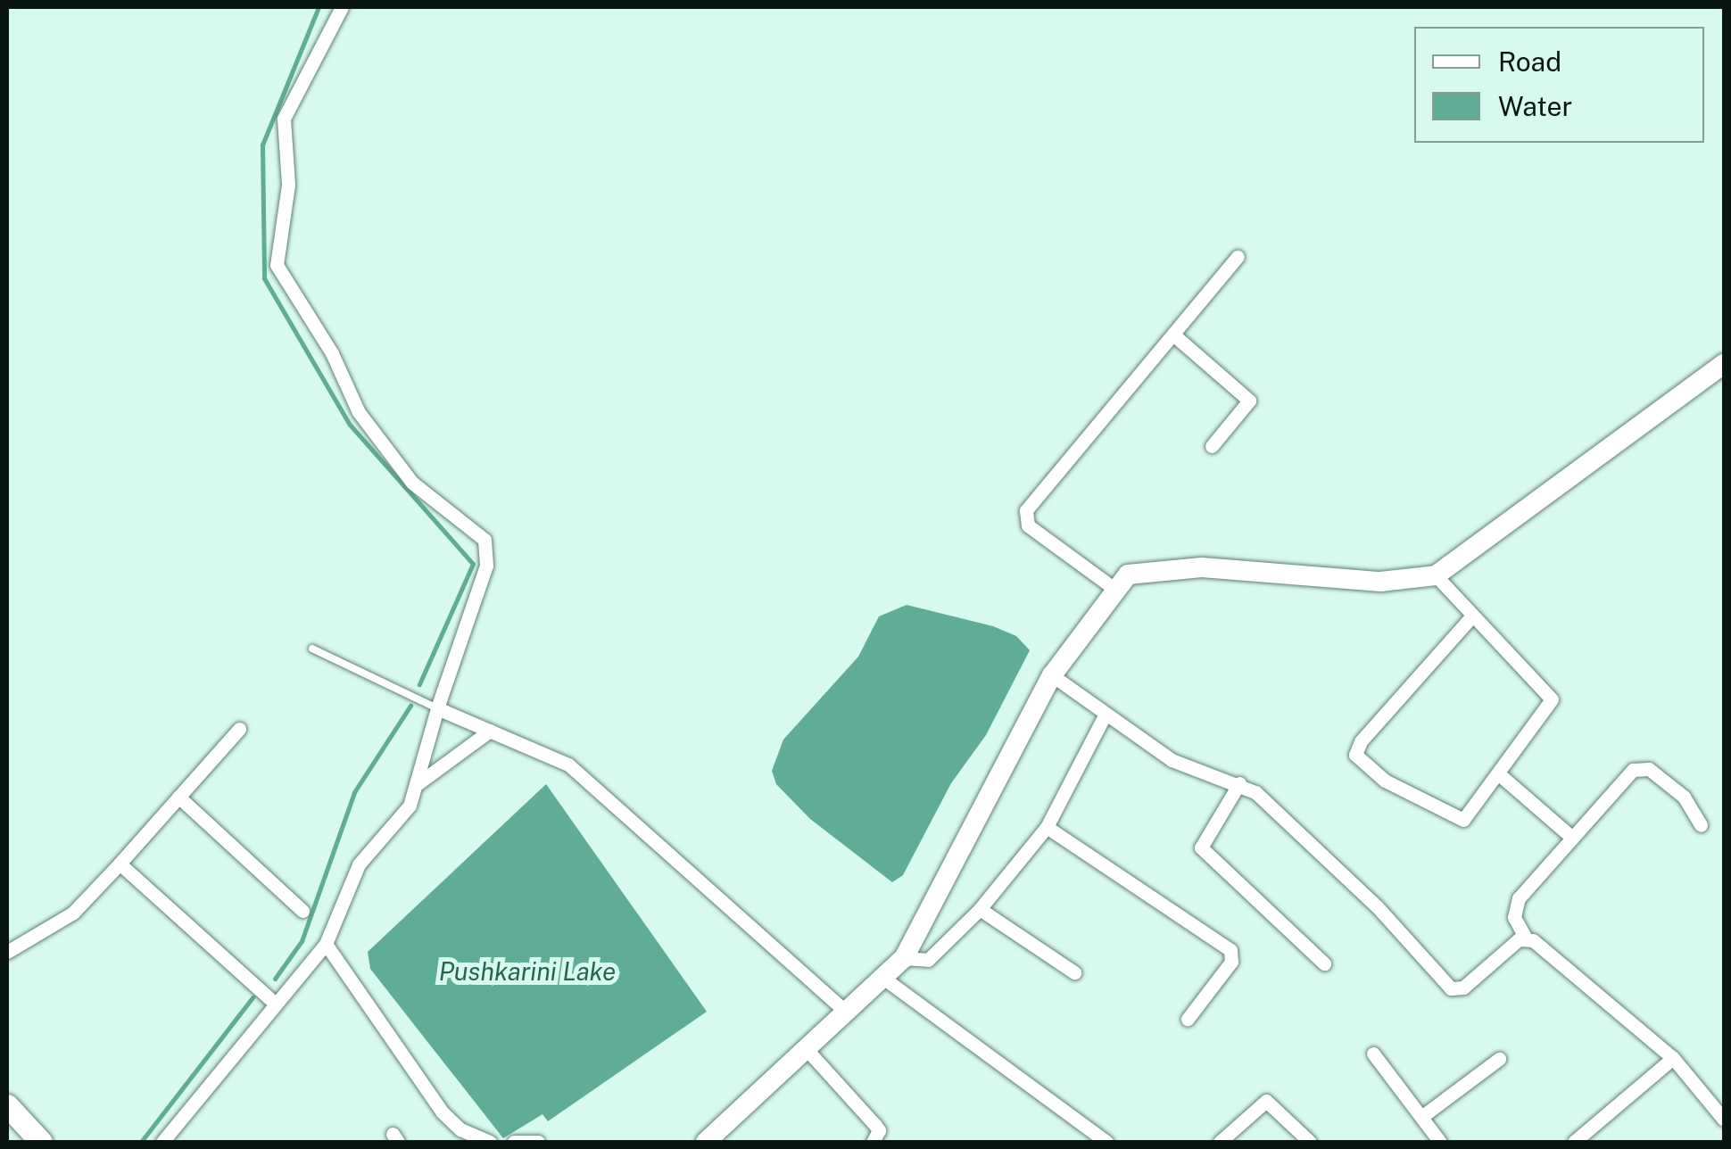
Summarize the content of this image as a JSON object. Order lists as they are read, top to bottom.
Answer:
{
  "water": ["Pushkarini Lake"],
  "legend": ["Road", "Water"]
}
